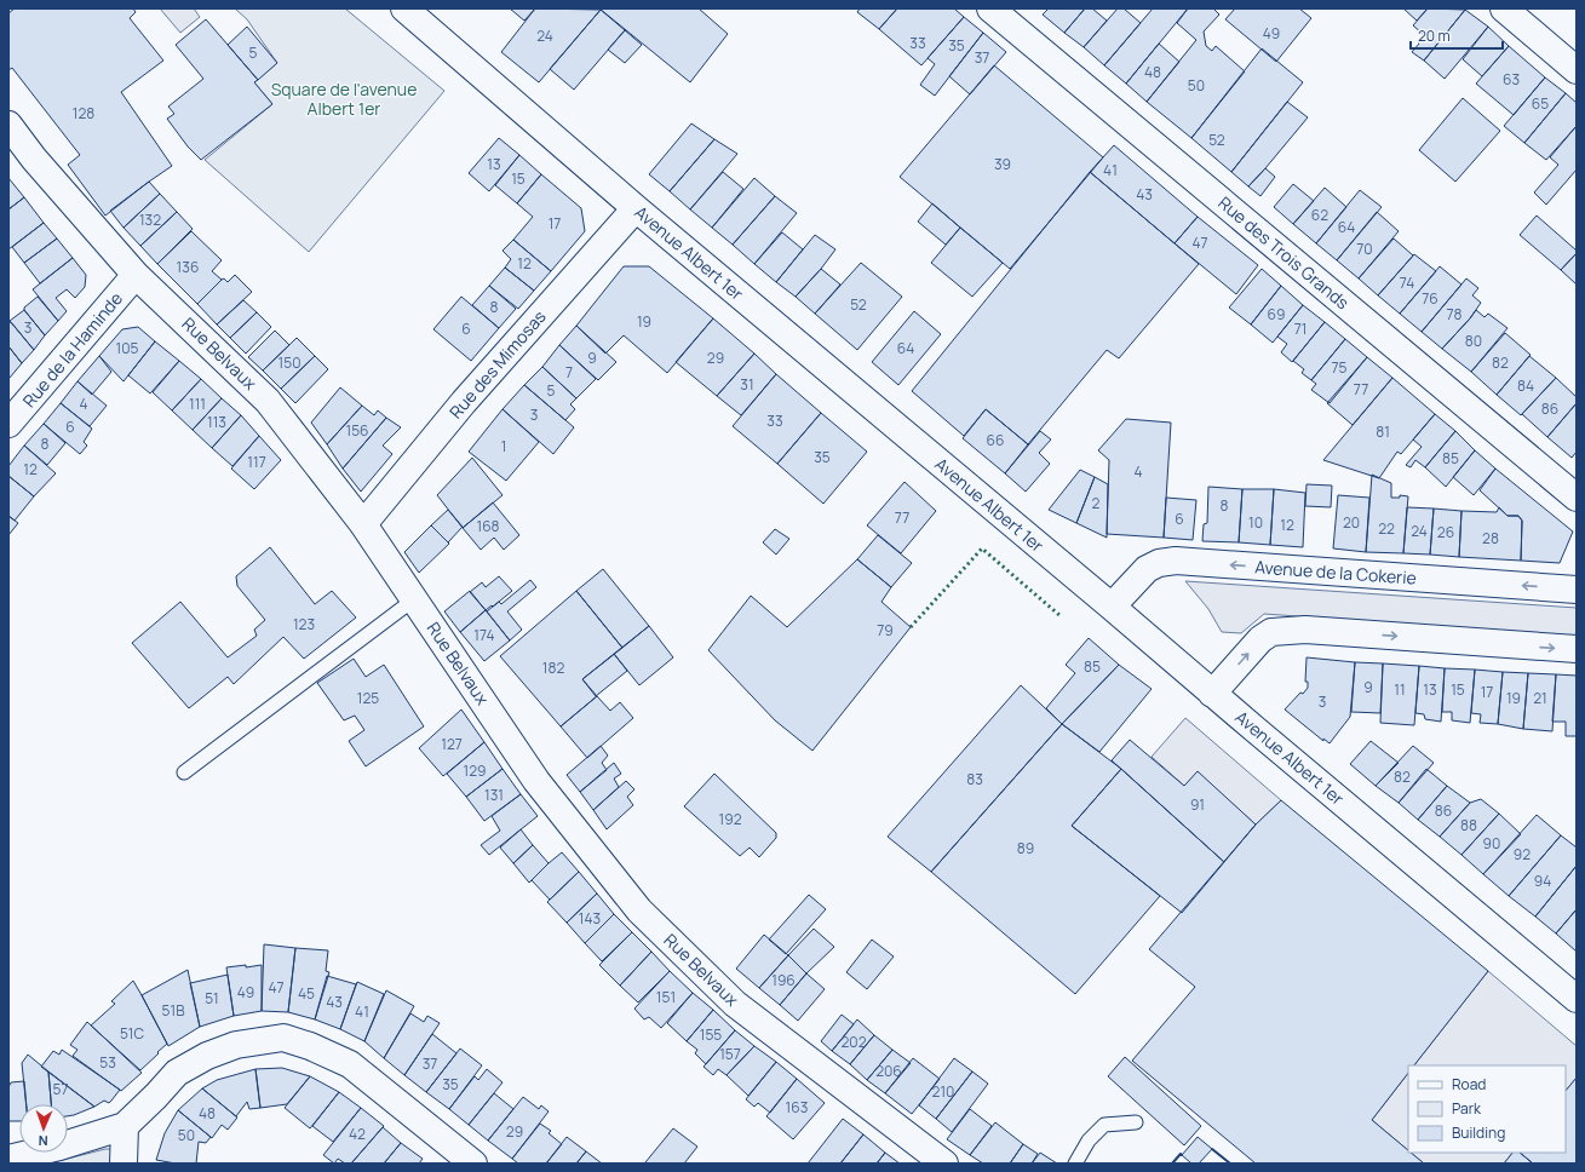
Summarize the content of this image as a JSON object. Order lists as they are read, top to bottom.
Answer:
{
  "streets": {
    "street": [
      "Avenue Albert 1er",
      "Rue des Trois Grands",
      "Rue de la Haminde",
      "Rue Belvaux",
      "Rue des Mimosas",
      "Avenue de la Cokerie"
    ]
  },
  "crossings": [
    ["Avenue Albert 1er", "Rue des Mimosas"],
    ["Avenue Albert 1er", "Avenue de la Cokerie"],
    ["Rue de la Haminde", "Rue Belvaux"],
    ["Rue Belvaux", "Rue des Mimosas"]
  ],
  "parks": ["Square de l'avenue Albert 1er"],
  "house_numbers": [
    "49",
    "24",
    "33",
    "35",
    "5",
    "37",
    "48",
    "63",
    "50",
    "65",
    "128",
    "52",
    "13",
    "39",
    "41",
    "15",
    "43",
    "62",
    "132",
    "17",
    "64",
    "47",
    "70",
    "12",
    "136",
    "74",
    "76",
    "52",
    "8",
    "69",
    "78",
    "19",
    "3",
    "6",
    "71",
    "80",
    "105",
    "64",
    "9",
    "29",
    "150",
    "82",
    "75",
    "7",
    "31",
    "84",
    "77",
    "5",
    "4",
    "111",
    "86",
    "3",
    "33",
    "113",
    "6",
    "156",
    "81",
    "66",
    "8",
    "1",
    "35",
    "85",
    "117",
    "12",
    "4",
    "2",
    "8",
    "77",
    "6",
    "10",
    "20",
    "12",
    "168",
    "22",
    "24",
    "26",
    "28",
    "123",
    "79",
    "174",
    "85",
    "182",
    "9",
    "11",
    "13",
    "15",
    "17",
    "125",
    "19",
    "21",
    "3",
    "127",
    "129",
    "82",
    "83",
    "131",
    "91",
    "86",
    "192",
    "88",
    "90",
    "89",
    "92",
    "94",
    "143",
    "196",
    "47",
    "49",
    "45",
    "151",
    "51",
    "43",
    "51B",
    "41",
    "51C",
    "155",
    "202",
    "157",
    "53",
    "37",
    "206",
    "35",
    "57",
    "210",
    "163",
    "48",
    "29",
    "42",
    "50"
  ],
  "legend": ["Road", "Park", "Building"],
  "scale_bar": "20 m",
  "north": "bottom"
}
